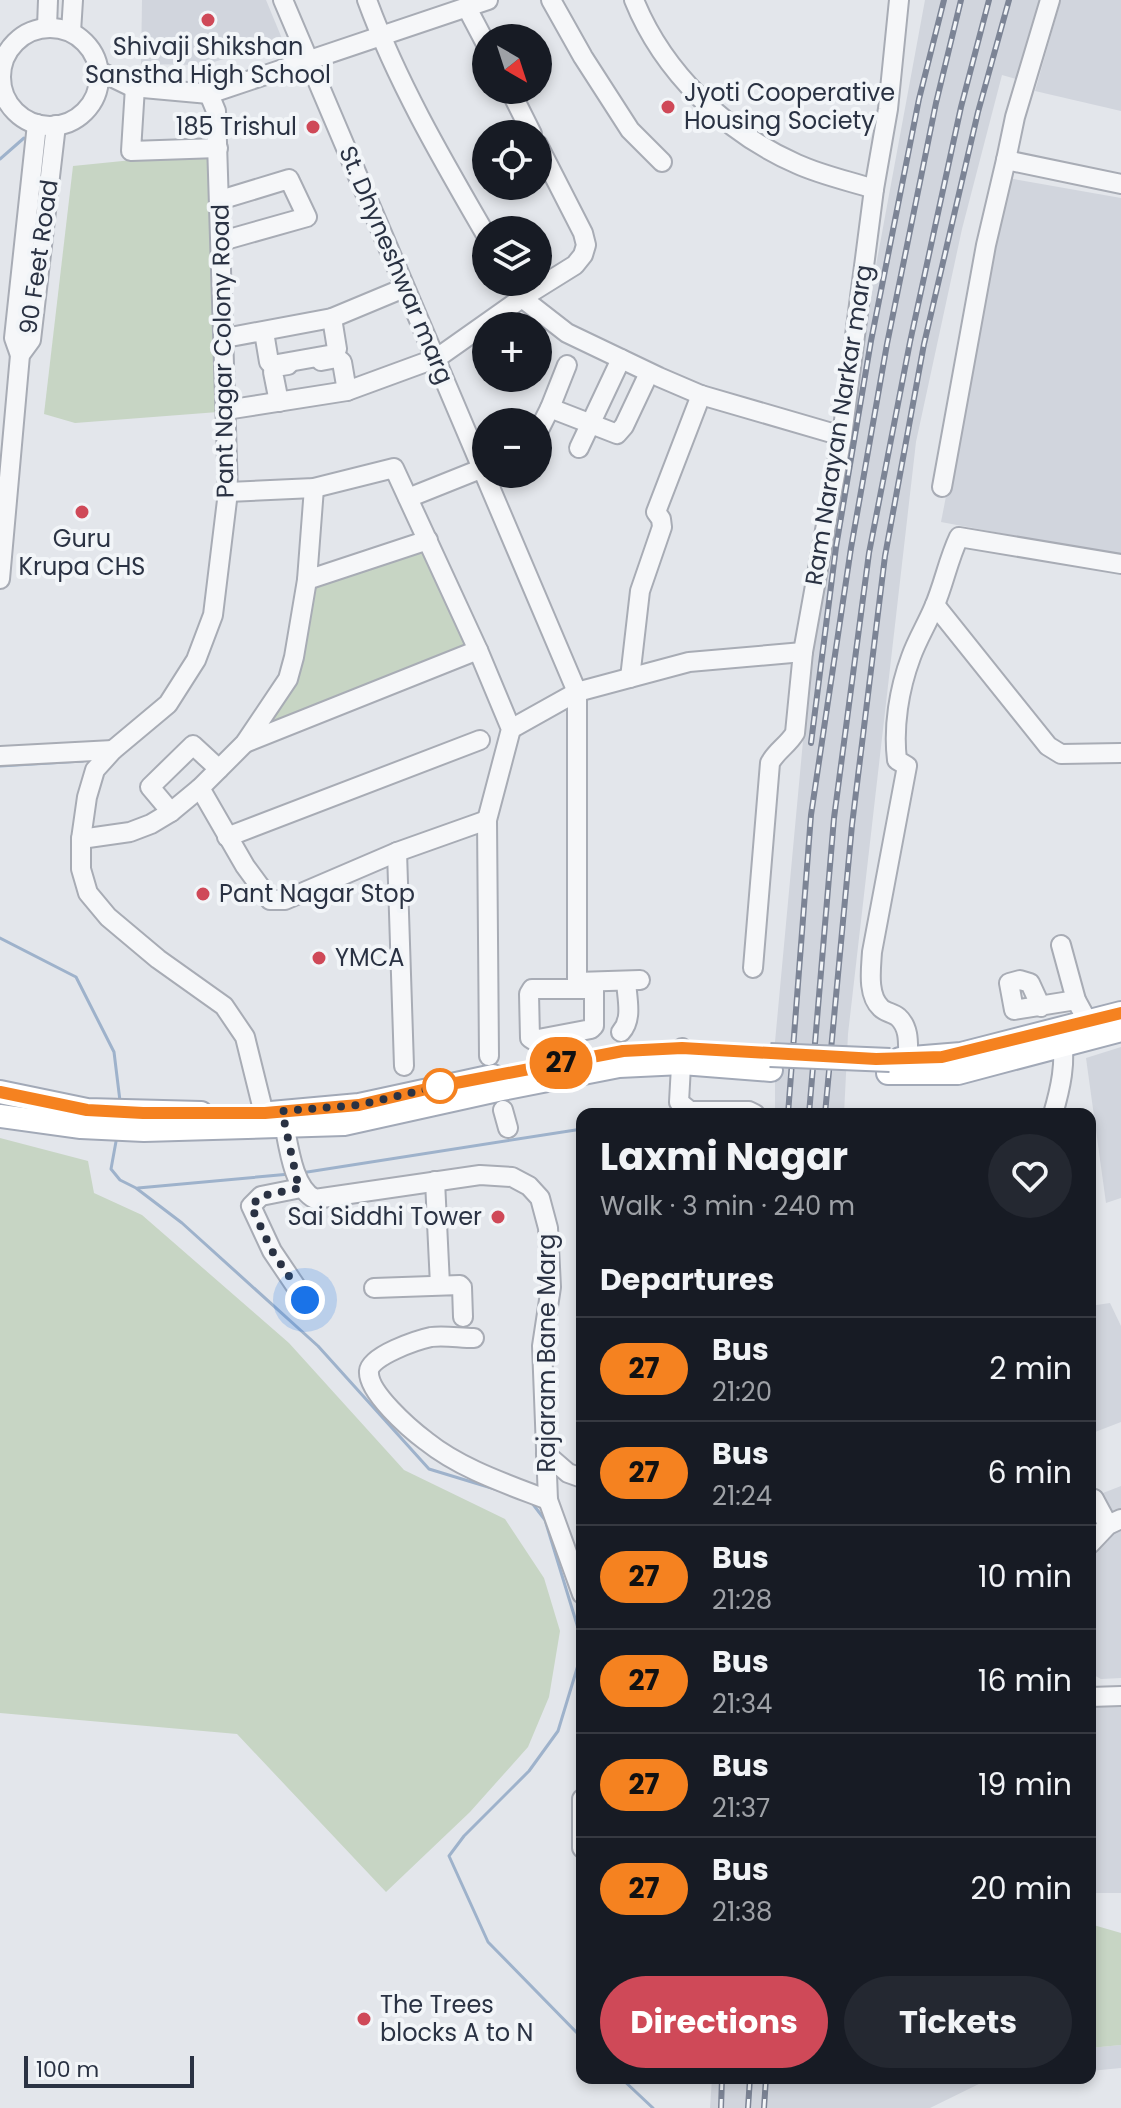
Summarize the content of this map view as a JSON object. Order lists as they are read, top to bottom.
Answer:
{
  "streets": {
    "street": [
      "90 Feet Road",
      "St. Dhyneshwar marg",
      "Pant Nagar Colony Road",
      "Ram Narayan Narkar marg",
      "Rajaram Bane Marg"
    ]
  },
  "places": [
    "Shivaji Shikshan Sanstha High School",
    "Jyoti Cooperative Housing Society",
    "185 Trishul",
    "Guru Krupa CHS",
    "Pant Nagar Stop",
    "YMCA",
    "Sai Siddhi Tower",
    "The Trees blocks A to N"
  ],
  "lines": ["bus line 27"],
  "scale_bar": "100 m",
  "north": "bottom right",
  "page": {
    "on_map": "27",
    "map_buttons": ["+", "−"],
    "heading": [
      ["Laxmi Nagar", "Walk · 3 min · 240 m"],
      "Departures"
    ],
    "list": [
      {
        "mark": "27",
        "name": "Bus",
        "note": "21:20",
        "value": "2 min"
      },
      {
        "mark": "27",
        "name": "Bus",
        "note": "21:24",
        "value": "6 min"
      },
      {
        "mark": "27",
        "name": "Bus",
        "note": "21:28",
        "value": "10 min"
      },
      {
        "mark": "27",
        "name": "Bus",
        "note": "21:34",
        "value": "16 min"
      },
      {
        "mark": "27",
        "name": "Bus",
        "note": "21:37",
        "value": "19 min"
      },
      {
        "mark": "27",
        "name": "Bus",
        "note": "21:38",
        "value": "20 min"
      }
    ],
    "buttons": ["Directions", "Tickets"],
    "scale": "100 m"
  }
}
